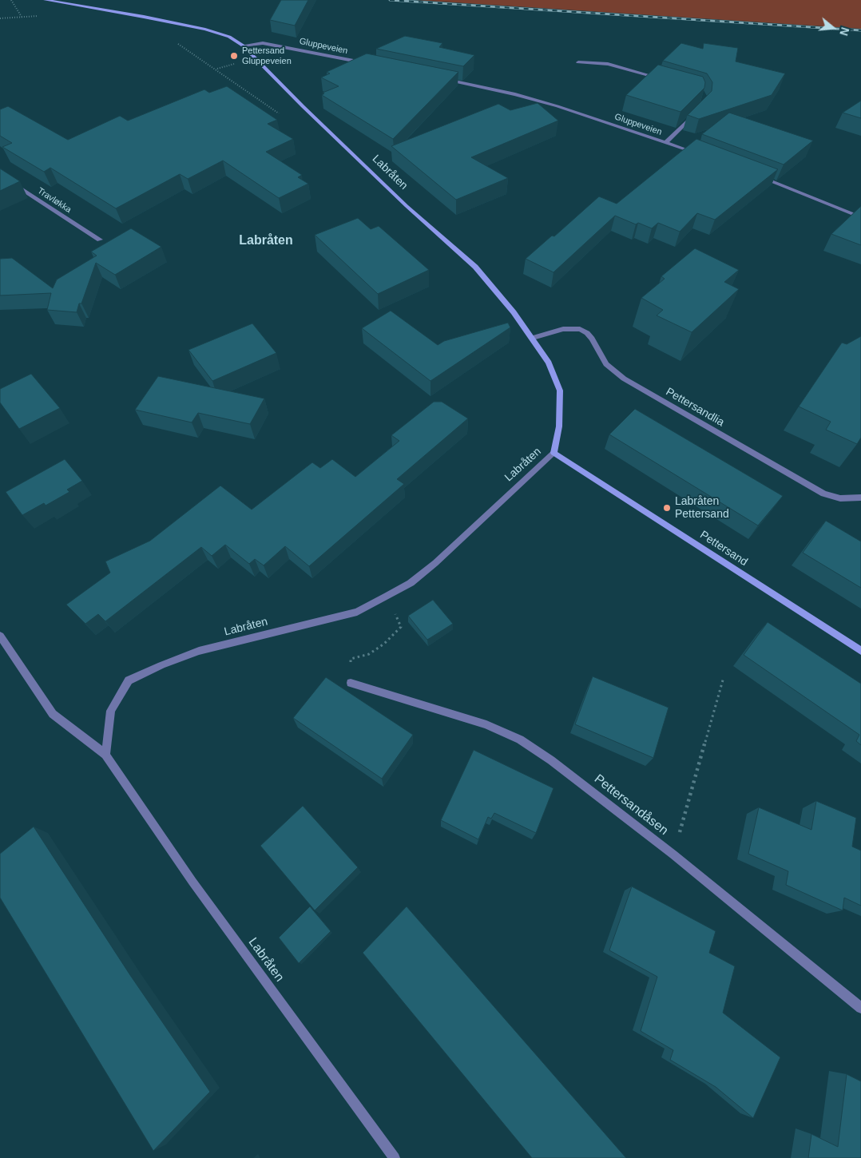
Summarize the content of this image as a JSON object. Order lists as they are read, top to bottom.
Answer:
{
  "streets": {
    "street": [
      "Gluppeveien",
      "Labråten",
      "Travløkka",
      "Pettersandlia",
      "Pettersand",
      "Pettersandåsen"
    ]
  },
  "crossings": [
    ["Gluppeveien", "Labråten"],
    ["Labråten", "Pettersandlia"],
    ["Labråten", "Pettersand"]
  ],
  "districts": ["Labråten"],
  "places": ["Pettersand Gluppeveien", "Labråten Pettersand"],
  "north": "right"
}
